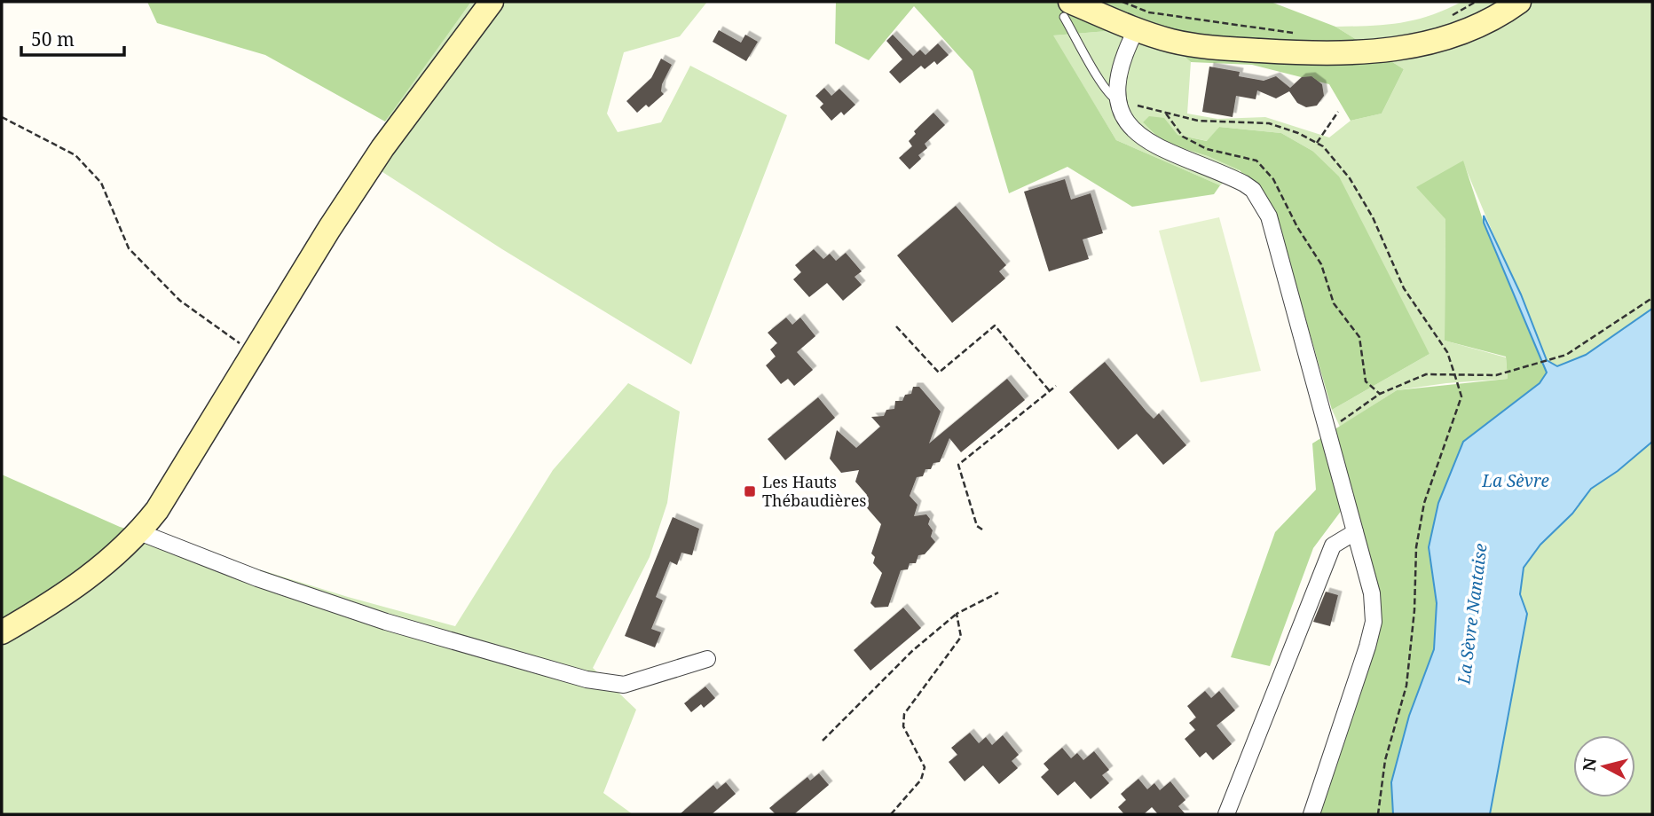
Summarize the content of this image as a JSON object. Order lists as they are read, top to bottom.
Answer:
{
  "water": ["La Sèvre", "La Sèvre Nantaise"],
  "places": {
    "transit": ["Les Hauts Thébaudières"]
  },
  "scale_bar": "50 m",
  "north": "left"
}
